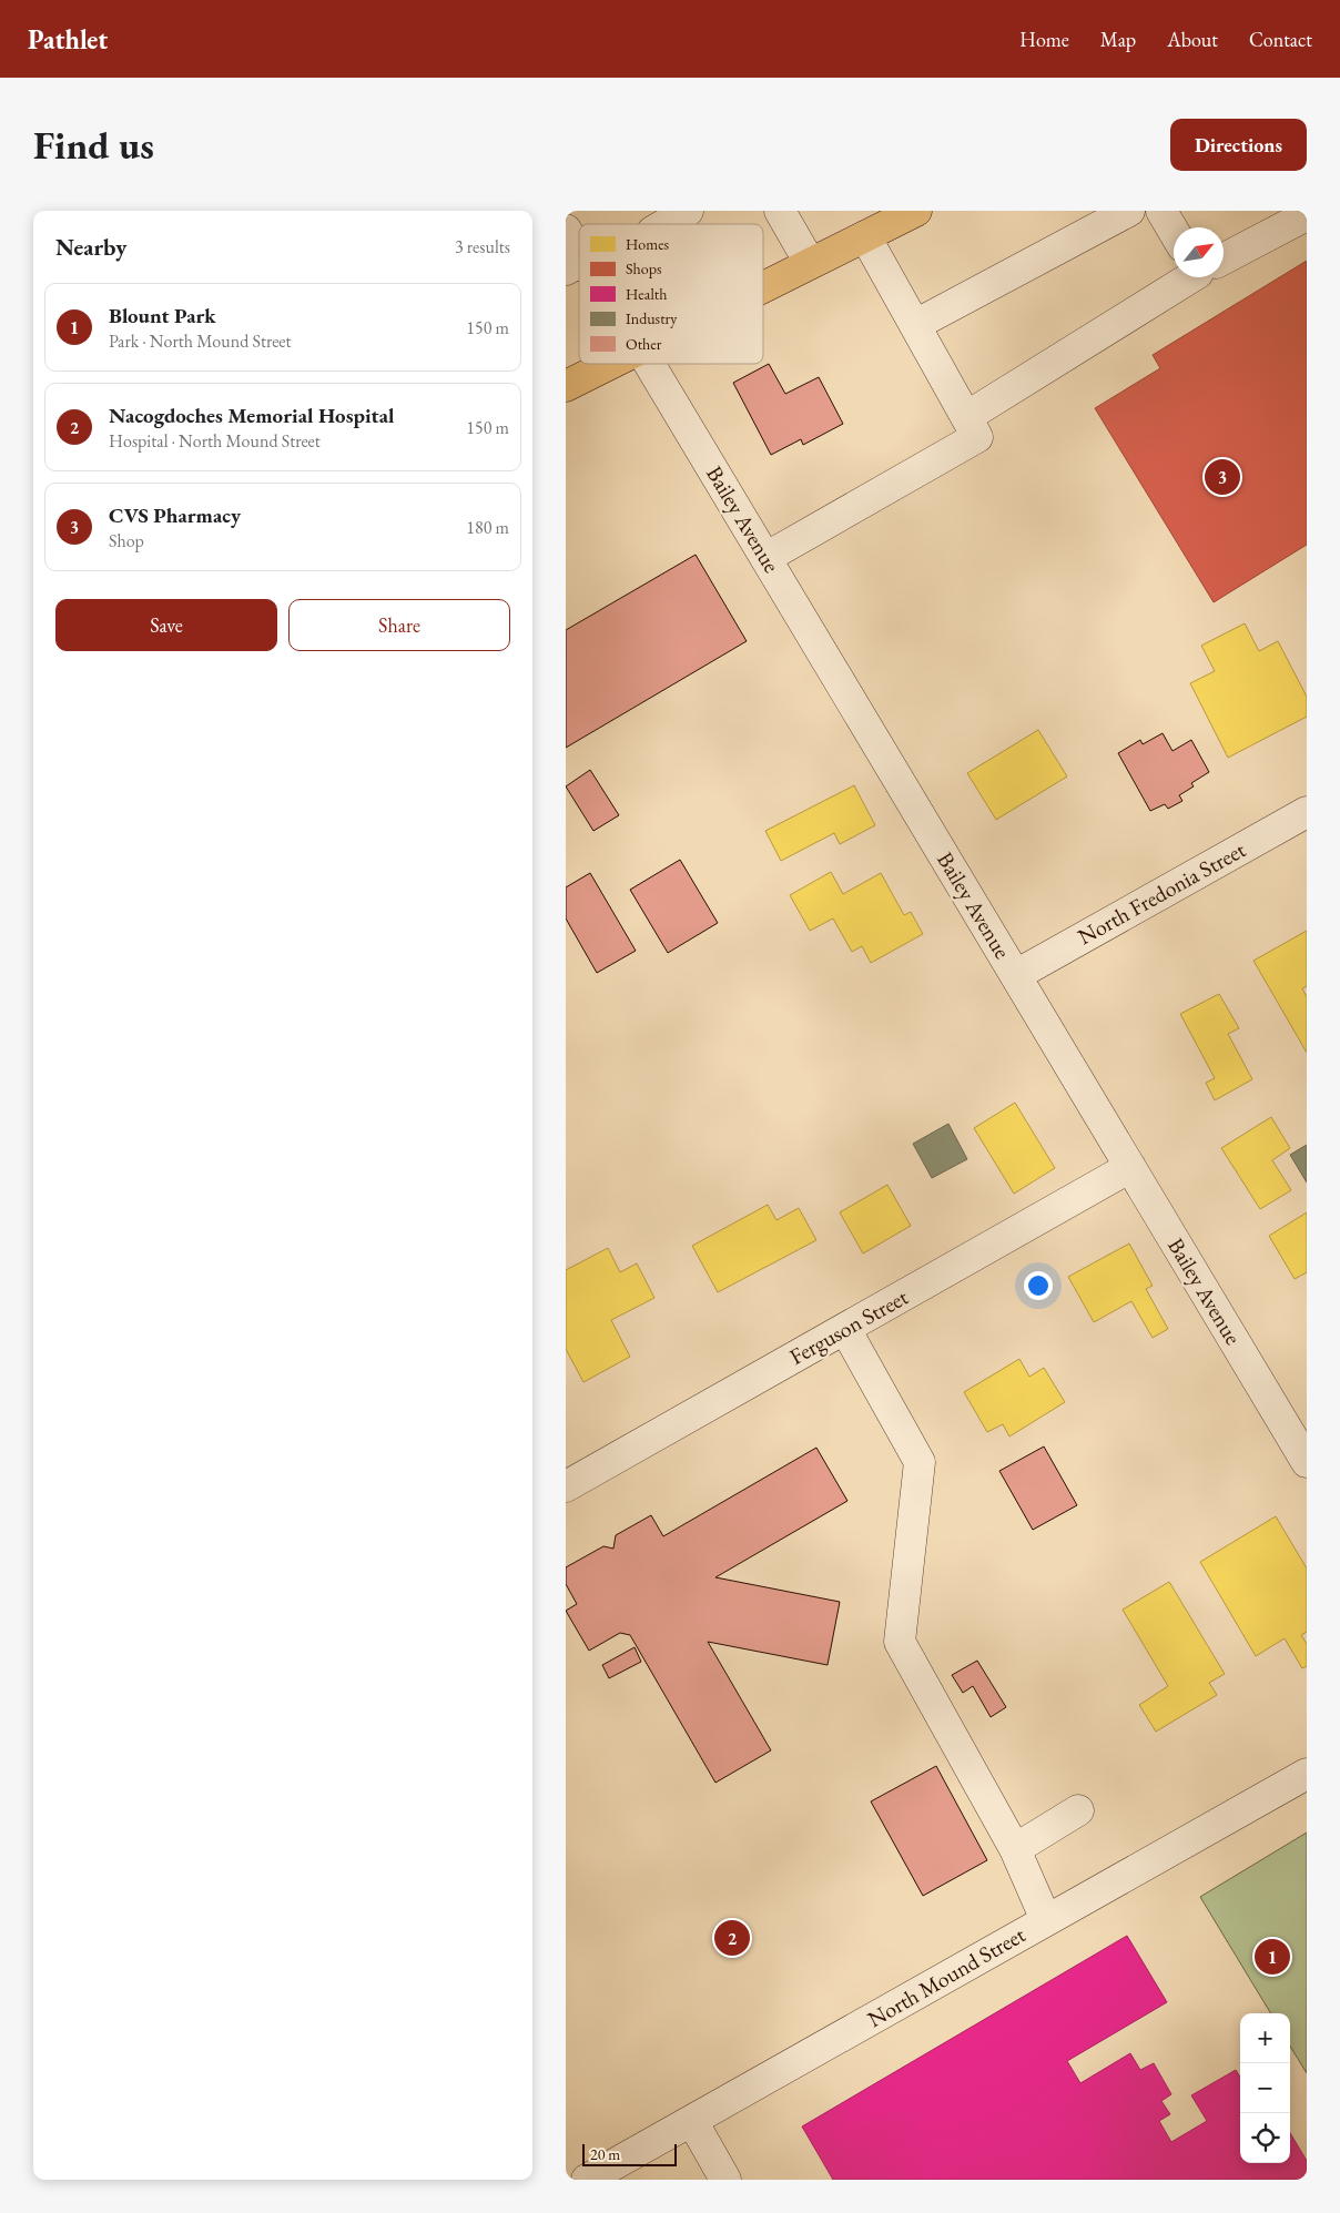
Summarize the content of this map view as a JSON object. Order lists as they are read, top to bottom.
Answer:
{
  "streets": {
    "street": [
      "Bailey Avenue",
      "North Fredonia Street",
      "Ferguson Street",
      "North Mound Street"
    ]
  },
  "crossings": [
    ["Bailey Avenue", "North Fredonia Street"],
    ["Bailey Avenue", "Ferguson Street"]
  ],
  "legend": [
    "Homes",
    "Shops",
    "Health",
    "Industry",
    "Other"
  ],
  "scale_bar": "20 m",
  "north": "top right",
  "page": {
    "header": "Pathlet",
    "nav": [
      "Home",
      "Map",
      "About",
      "Contact"
    ],
    "buttons": [
      "Directions",
      ["Save", "Share"]
    ],
    "title": "Find us",
    "heading": ["Nearby", "3 results"],
    "list": [
      {
        "mark": "1",
        "name": "Blount Park",
        "note": "Park · North Mound Street",
        "value": "150 m"
      },
      {
        "mark": "2",
        "name": "Nacogdoches Memorial Hospital",
        "note": "Hospital · North Mound Street",
        "value": "150 m"
      },
      {
        "mark": "3",
        "name": "CVS Pharmacy",
        "note": "Shop",
        "value": "180 m"
      }
    ],
    "pins": ["3", "2", "1"],
    "map_buttons": ["+", "−"],
    "scale": "20 m"
  }
}
